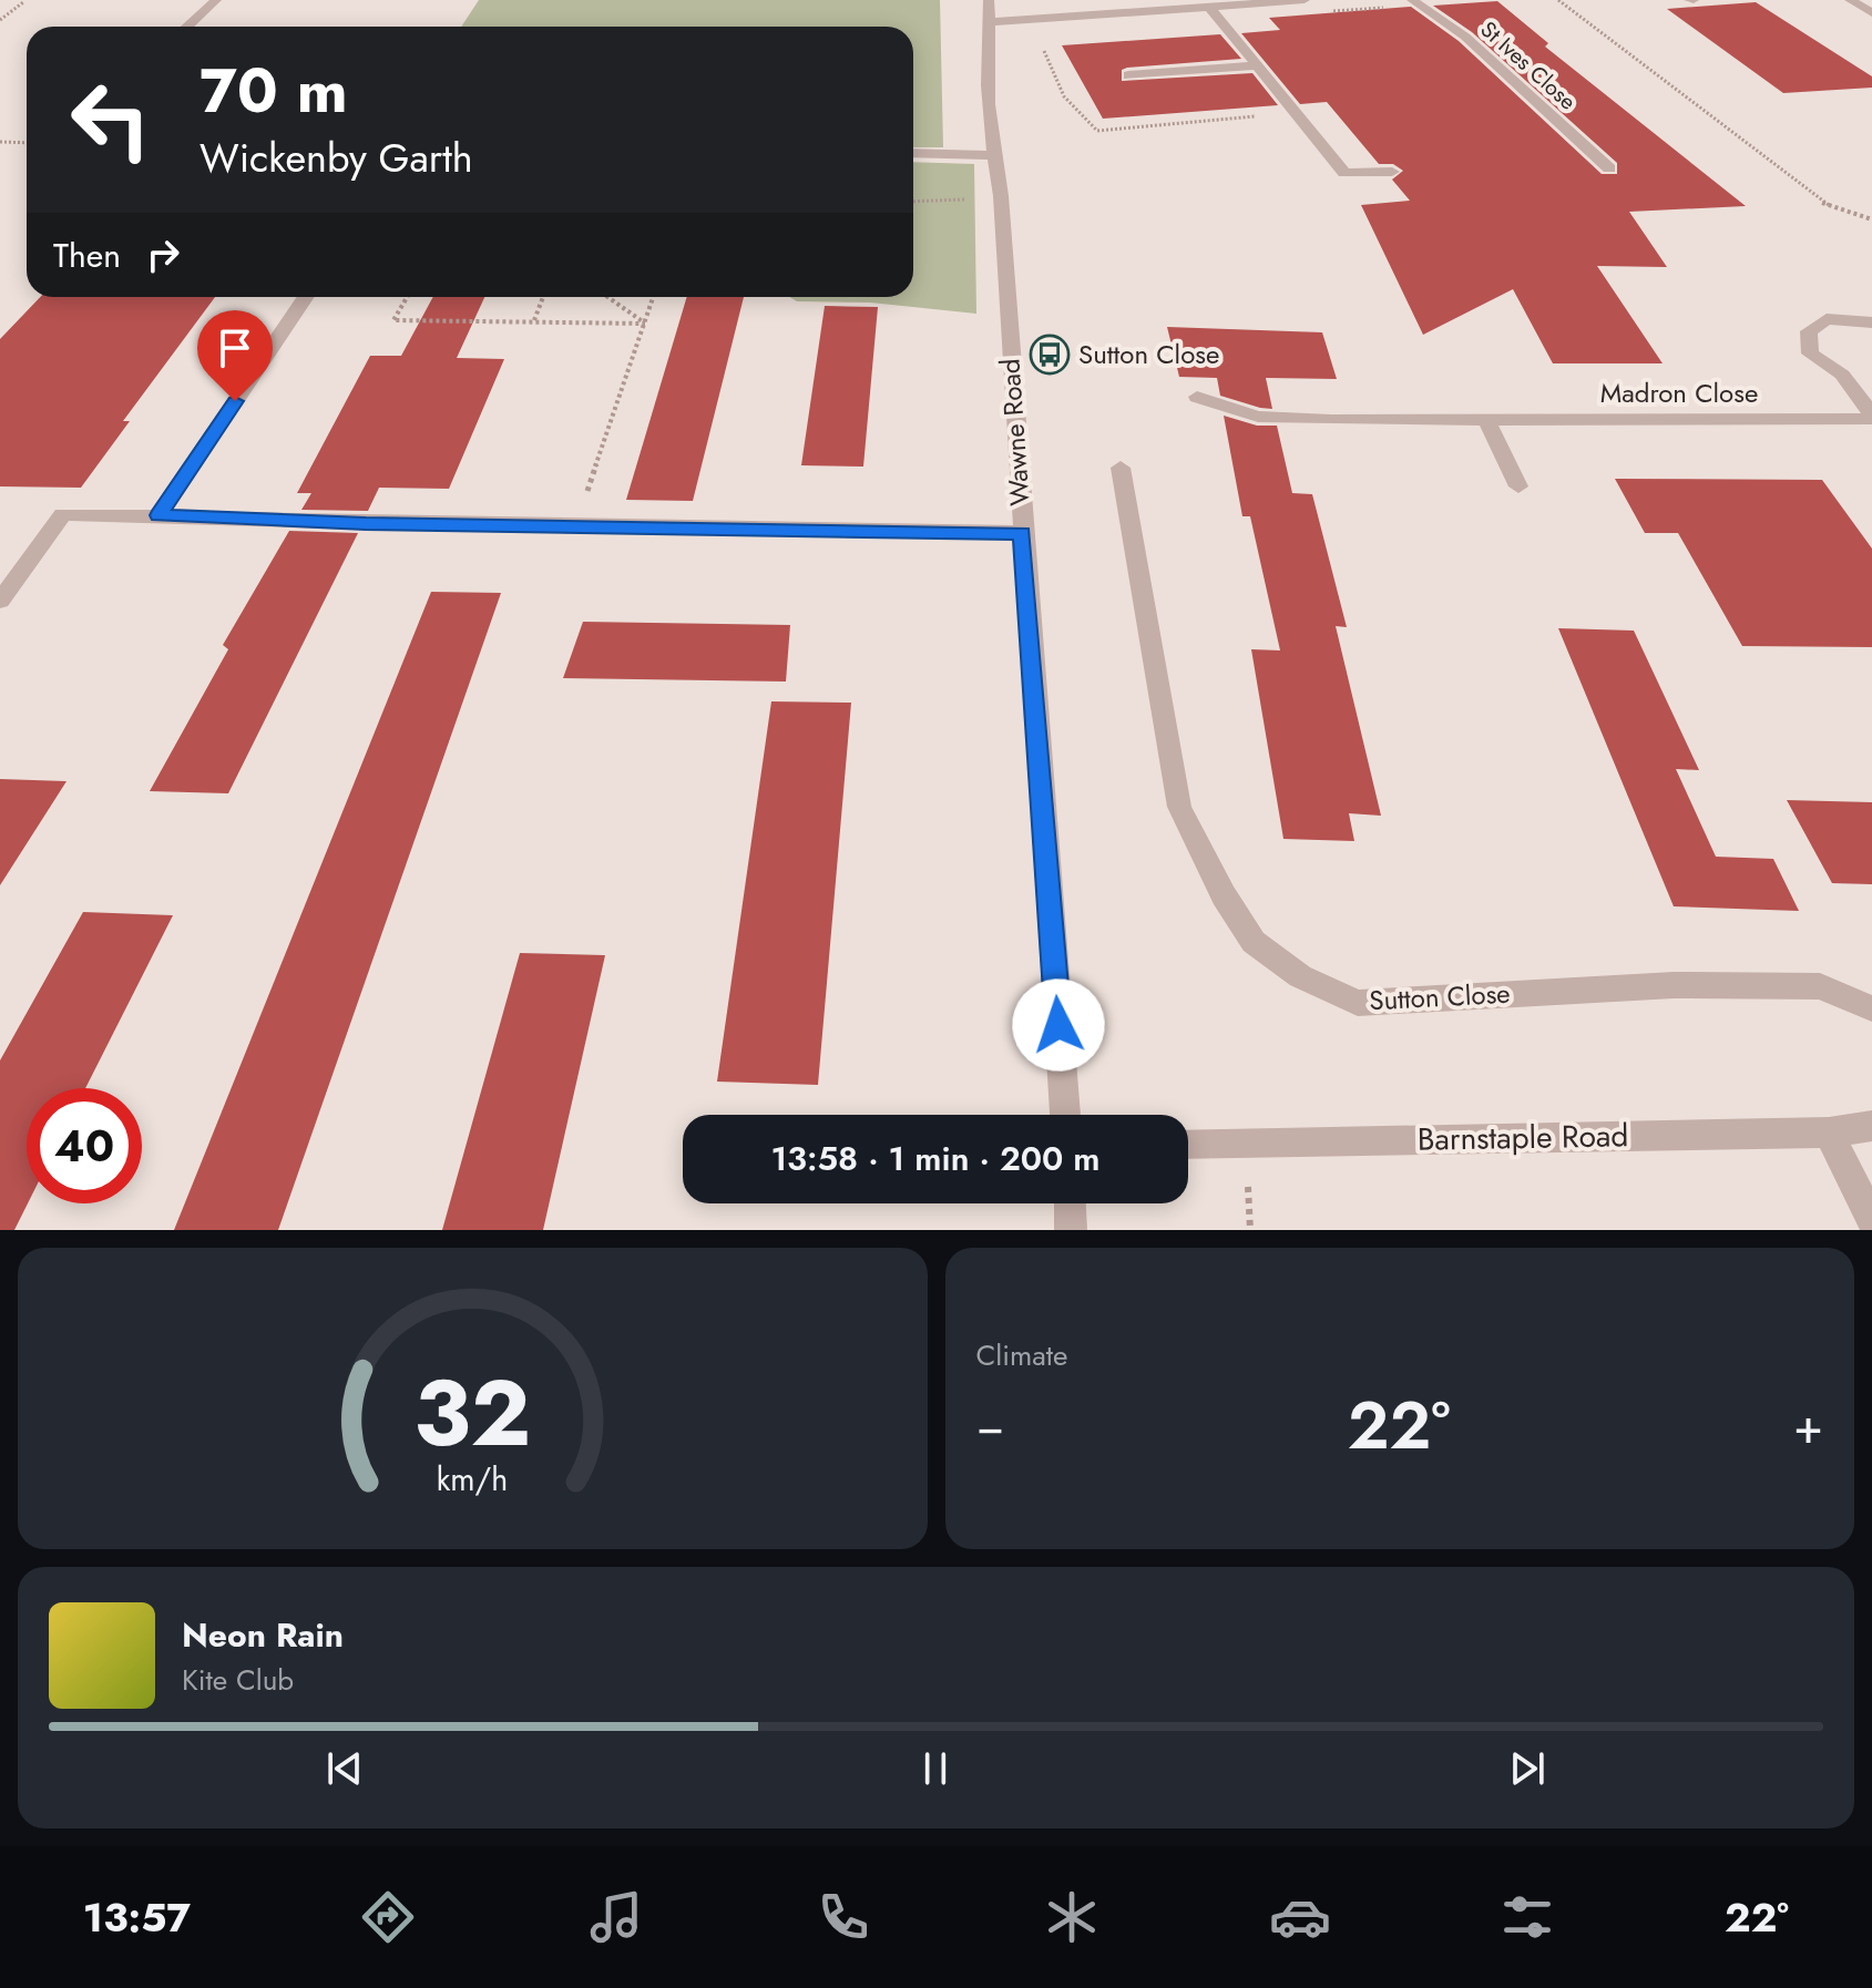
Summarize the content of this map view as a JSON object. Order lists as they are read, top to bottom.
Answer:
{
  "streets": {
    "street": [
      "St Ives Close",
      "Madron Close",
      "Wawne Road",
      "Sutton Close",
      "Barnstaple Road"
    ]
  },
  "places": {
    "bus stop": ["Sutton Close"]
  },
  "page": {
    "turn": ["70 m", "Wickenby Garth"],
    "then": "Then",
    "limit": "40",
    "trip": "13:58 · 1 min · 200 m",
    "tile": "Climate",
    "heat": ["−", "22°", "+"],
    "song": ["Neon Rain", "Kite Club"],
    "tabs": ["13:57", "22°"],
    "gauge": ["32", "km/h"]
  }
}
